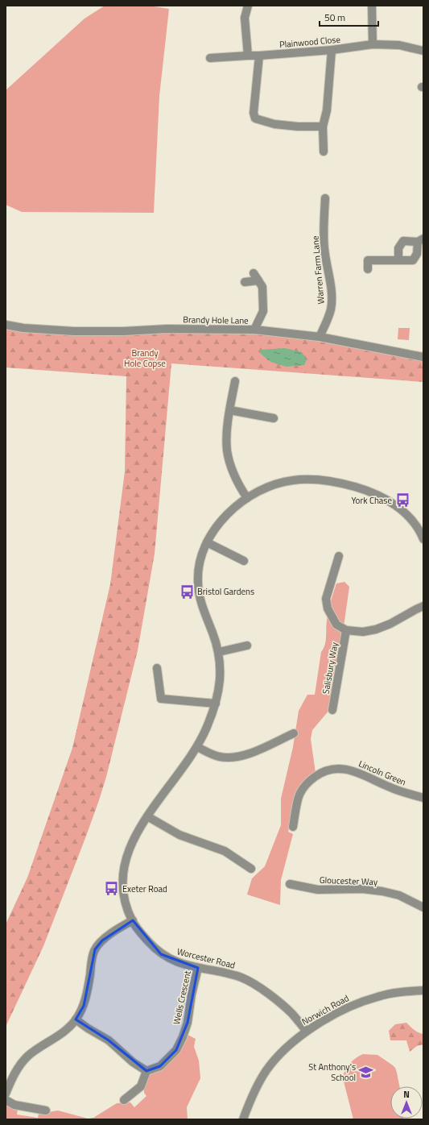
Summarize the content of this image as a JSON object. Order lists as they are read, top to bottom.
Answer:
{
  "streets": {
    "street": [
      "Plainwood Close",
      "Warren Farm Lane",
      "Brandy Hole Lane",
      "Salisbury Way",
      "Lincoln Green",
      "Gloucester Way",
      "Worcester Road",
      "Wells Crescent",
      "Norwich Road"
    ]
  },
  "crossings": [
    ["Warren Farm Lane", "Brandy Hole Lane"],
    ["Worcester Road", "Wells Crescent"],
    ["Worcester Road", "Norwich Road"]
  ],
  "parks": ["Brandy Hole Copse"],
  "places": {
    "bus stop": ["York Chase", "Bristol Gardens", "Exeter Road"],
    "school or university": ["St Anthony's School"]
  },
  "scale_bar": "50 m",
  "north": "top"
}
